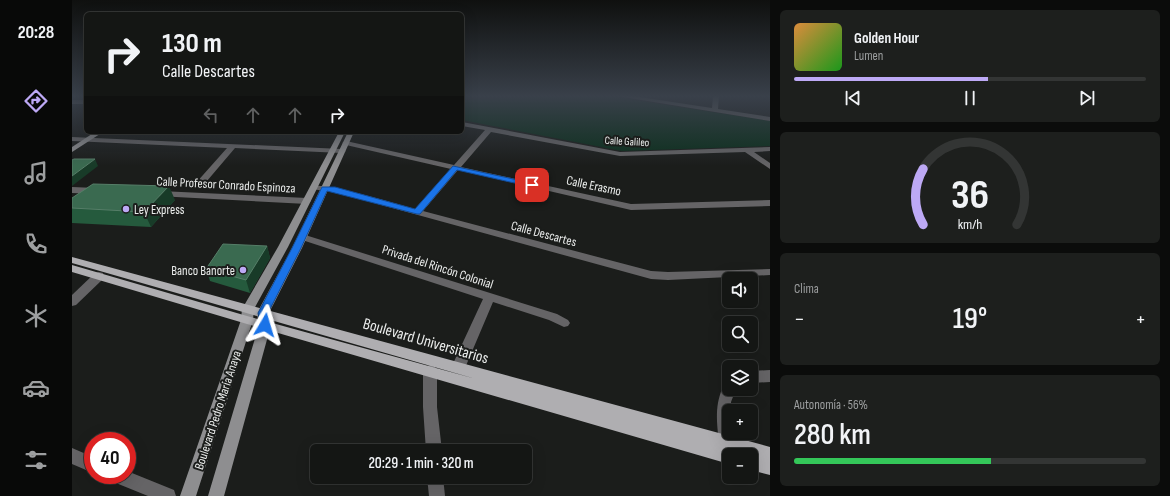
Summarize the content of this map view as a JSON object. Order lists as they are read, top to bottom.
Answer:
{
  "streets": {
    "main road": ["Boulevard Universitarios"],
    "street": [
      "Calle Galileo",
      "Calle Profesor Conrado Espinoza",
      "Calle Erasmo",
      "Calle Descartes",
      "Privada del Rincón Colonial",
      "Boulevard Pedro María Anaya"
    ]
  },
  "crossings": [
    ["Calle Profesor Conrado Espinoza", "Boulevard Pedro María Anaya"],
    ["Calle Erasmo", "Boulevard Pedro María Anaya"],
    ["Calle Descartes", "Boulevard Pedro María Anaya"],
    ["Privada del Rincón Colonial", "Boulevard Pedro María Anaya"],
    ["Boulevard Universitarios", "Boulevard Pedro María Anaya"]
  ],
  "places": ["Ley Express", "Banco Banorte"],
  "page": {
    "tabs": "20:28",
    "turn": ["130 m", "Calle Descartes"],
    "song": ["Golden Hour", "Lumen"],
    "tile": [
      "Clima",
      ["Autonomía · 56%", "280 km"]
    ],
    "map_buttons": ["+", "−"],
    "heat": ["−", "19°", "+"],
    "limit": "40",
    "trip": "20:29 · 1 min · 320 m",
    "gauge": ["36", "km/h"]
  }
}
